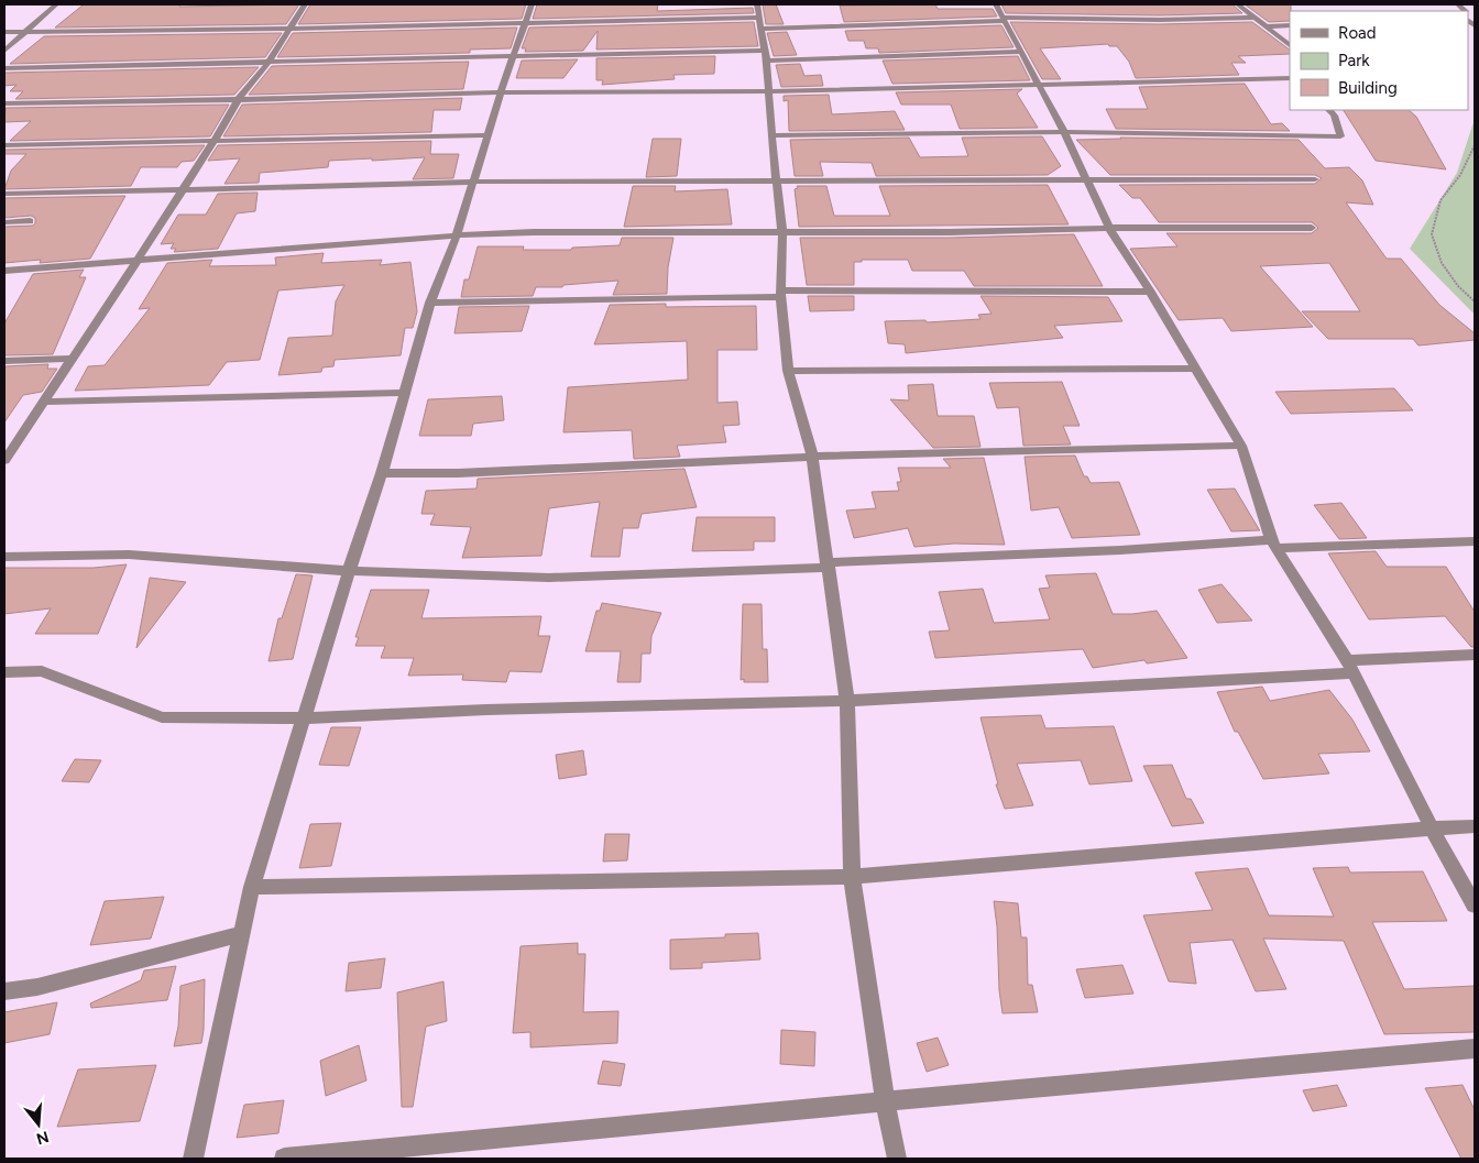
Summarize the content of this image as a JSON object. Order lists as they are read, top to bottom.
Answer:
{
  "legend": ["Road", "Park", "Building"],
  "north": "bottom"
}
